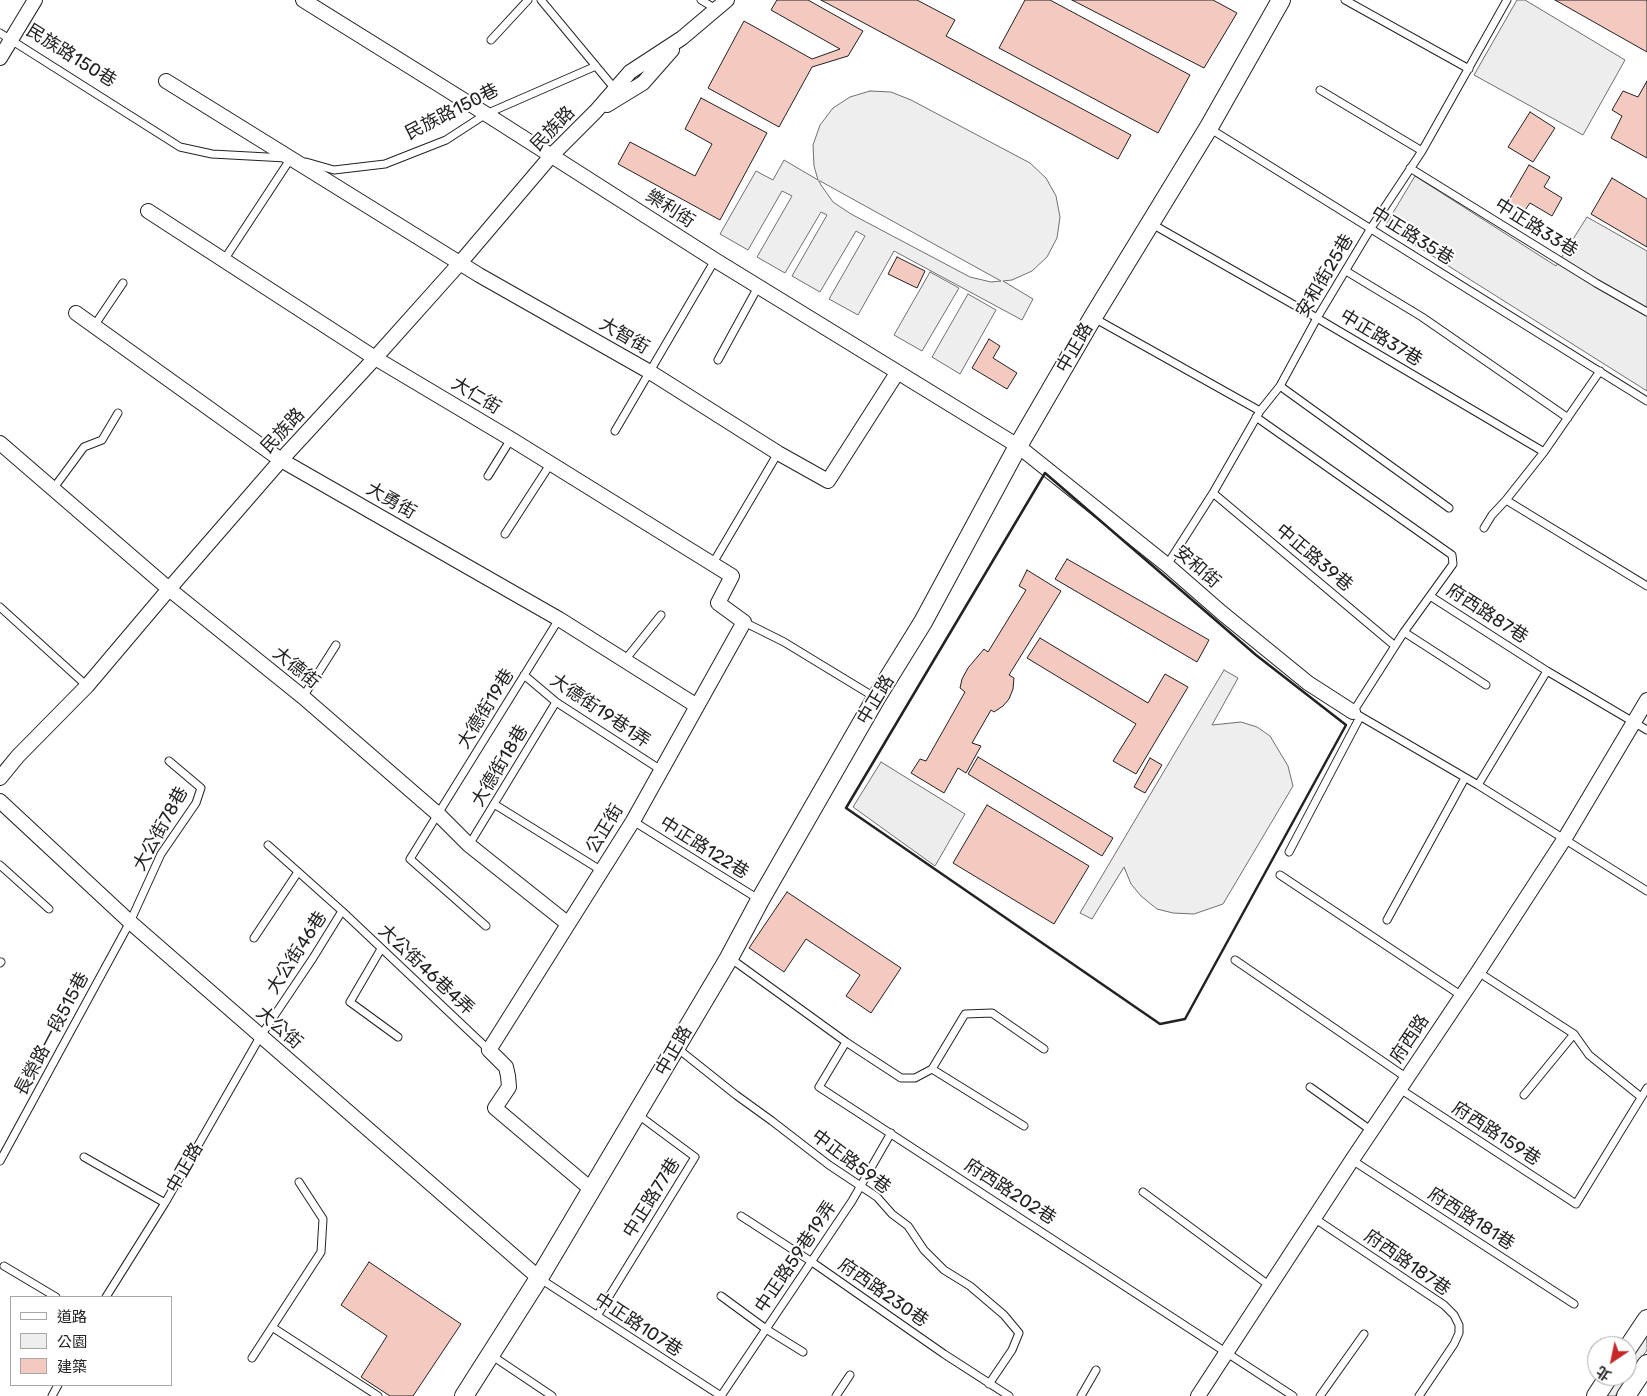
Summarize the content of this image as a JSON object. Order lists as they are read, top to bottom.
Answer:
{
  "streets": {
    "street": [
      "民族路150巷",
      "民族路",
      "樂利街",
      "大智街",
      "中正路",
      "大仁街",
      "大勇街",
      "安和街",
      "大德街",
      "公正街",
      "大公街",
      "府西路"
    ],
    "lane": [
      "中正路33巷",
      "中正路35巷",
      "安和街25巷",
      "中正路37巷",
      "中正路39巷",
      "府西路87巷",
      "大德街19巷",
      "大德街19巷1弄",
      "大德街18巷",
      "大公街78巷",
      "中正路122巷",
      "大公街46巷",
      "大公街46巷4弄",
      "長榮路一段515巷",
      "府西路159巷",
      "中正路59巷",
      "府西路202巷",
      "中正路77巷",
      "府西路181巷",
      "中正路59巷19弄",
      "府西路187巷",
      "府西路230巷",
      "中正路107巷"
    ]
  },
  "crossings": [
    ["民族路150巷", "樂利街"],
    ["民族路150巷", "大智街"],
    ["民族路", "樂利街"],
    ["民族路", "大智街"],
    ["民族路", "大仁街"],
    ["民族路", "大勇街"],
    ["民族路", "大德街"],
    ["樂利街", "大智街"],
    ["樂利街", "中正路"],
    ["樂利街", "安和街"],
    ["中正路33巷", "安和街25巷"],
    ["中正路35巷", "安和街25巷"],
    ["中正路35巷", "中正路"],
    ["安和街25巷", "中正路37巷"],
    ["安和街25巷", "中正路39巷"],
    ["安和街25巷", "安和街"],
    ["中正路37巷", "中正路"],
    ["中正路", "安和街"],
    ["中正路", "中正路122巷"],
    ["中正路", "大公街46巷"],
    ["中正路", "大公街"],
    ["中正路", "中正路59巷"],
    ["中正路", "中正路77巷"],
    ["中正路", "中正路107巷"],
    ["大仁街", "公正街"],
    ["大勇街", "大德街19巷"],
    ["大勇街", "公正街"],
    ["中正路39巷", "府西路87巷"],
    ["安和街", "府西路87巷"],
    ["府西路87巷", "府西路"],
    ["大德街", "大德街19巷"],
    ["大德街", "大德街18巷"],
    ["大德街", "公正街"],
    ["大德街19巷", "大德街19巷1弄"],
    ["大德街19巷1弄", "大德街18巷"],
    ["大德街19巷1弄", "公正街"],
    ["大公街78巷", "大公街"],
    ["大公街78巷", "長榮路一段515巷"],
    ["公正街", "中正路122巷"],
    ["公正街", "大公街46巷4弄"],
    ["大公街46巷", "大公街46巷4弄"],
    ["大公街46巷", "大公街"],
    ["大公街", "長榮路一段515巷"],
    ["大公街", "中正路107巷"],
    ["府西路", "府西路159巷"],
    ["府西路", "府西路202巷"],
    ["府西路", "府西路181巷"],
    ["府西路", "府西路187巷"],
    ["中正路59巷", "中正路59巷19弄"],
    ["中正路59巷", "府西路230巷"],
    ["府西路202巷", "中正路59巷19弄"],
    ["中正路77巷", "中正路107巷"],
    ["中正路59巷19弄", "府西路230巷"],
    ["中正路59巷19弄", "中正路107巷"]
  ],
  "legend": ["道路", "公園", "建築"],
  "north": "bottom left"
}
